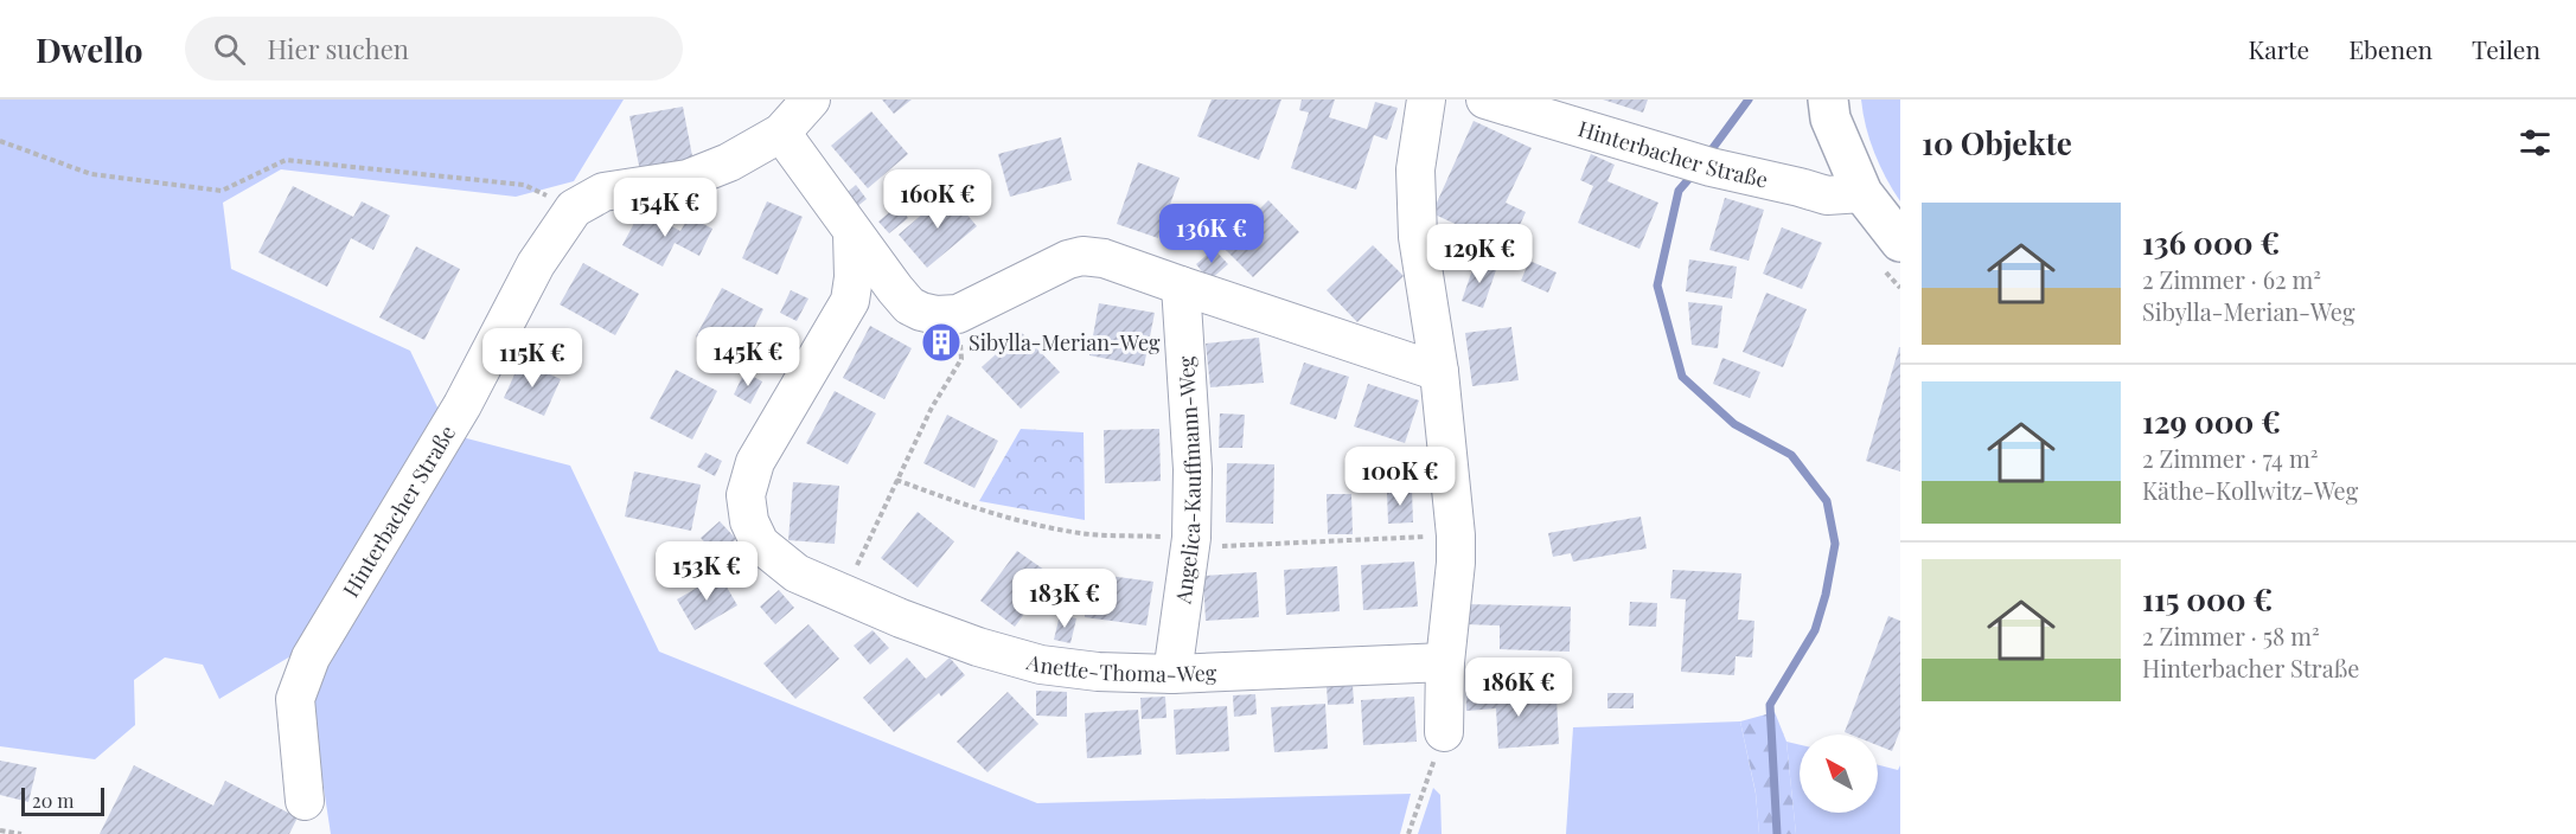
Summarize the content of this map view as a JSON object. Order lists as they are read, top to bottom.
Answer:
{
  "streets": {
    "street": ["Hinterbacher Straße", "Angelica-Kauffmann-Weg", "Anette-Thoma-Weg"]
  },
  "crossings": [
    ["Angelica-Kauffmann-Weg", "Anette-Thoma-Weg"]
  ],
  "places": {
    "building": ["Sibylla-Merian-Weg"]
  },
  "scale_bar": "20 m",
  "north": "top left",
  "page": {
    "header": "Dwello",
    "search": "Hier suchen",
    "nav": ["Karte", "Ebenen", "Teilen"],
    "heading": "10 Objekte",
    "price": [
      "160K €",
      "154K €",
      "136K €",
      "129K €",
      "145K €",
      "115K €",
      "100K €",
      "153K €",
      "183K €",
      "186K €"
    ],
    "list": [
      {
        "name": "136 000 €",
        "note": "2 Zimmer · 62 m² · Sibylla-Merian-Weg"
      },
      {
        "name": "129 000 €",
        "note": "2 Zimmer · 74 m² · Käthe-Kollwitz-Weg"
      },
      {
        "name": "115 000 €",
        "note": "2 Zimmer · 58 m² · Hinterbacher Straße"
      }
    ],
    "scale": "20 m"
  }
}
